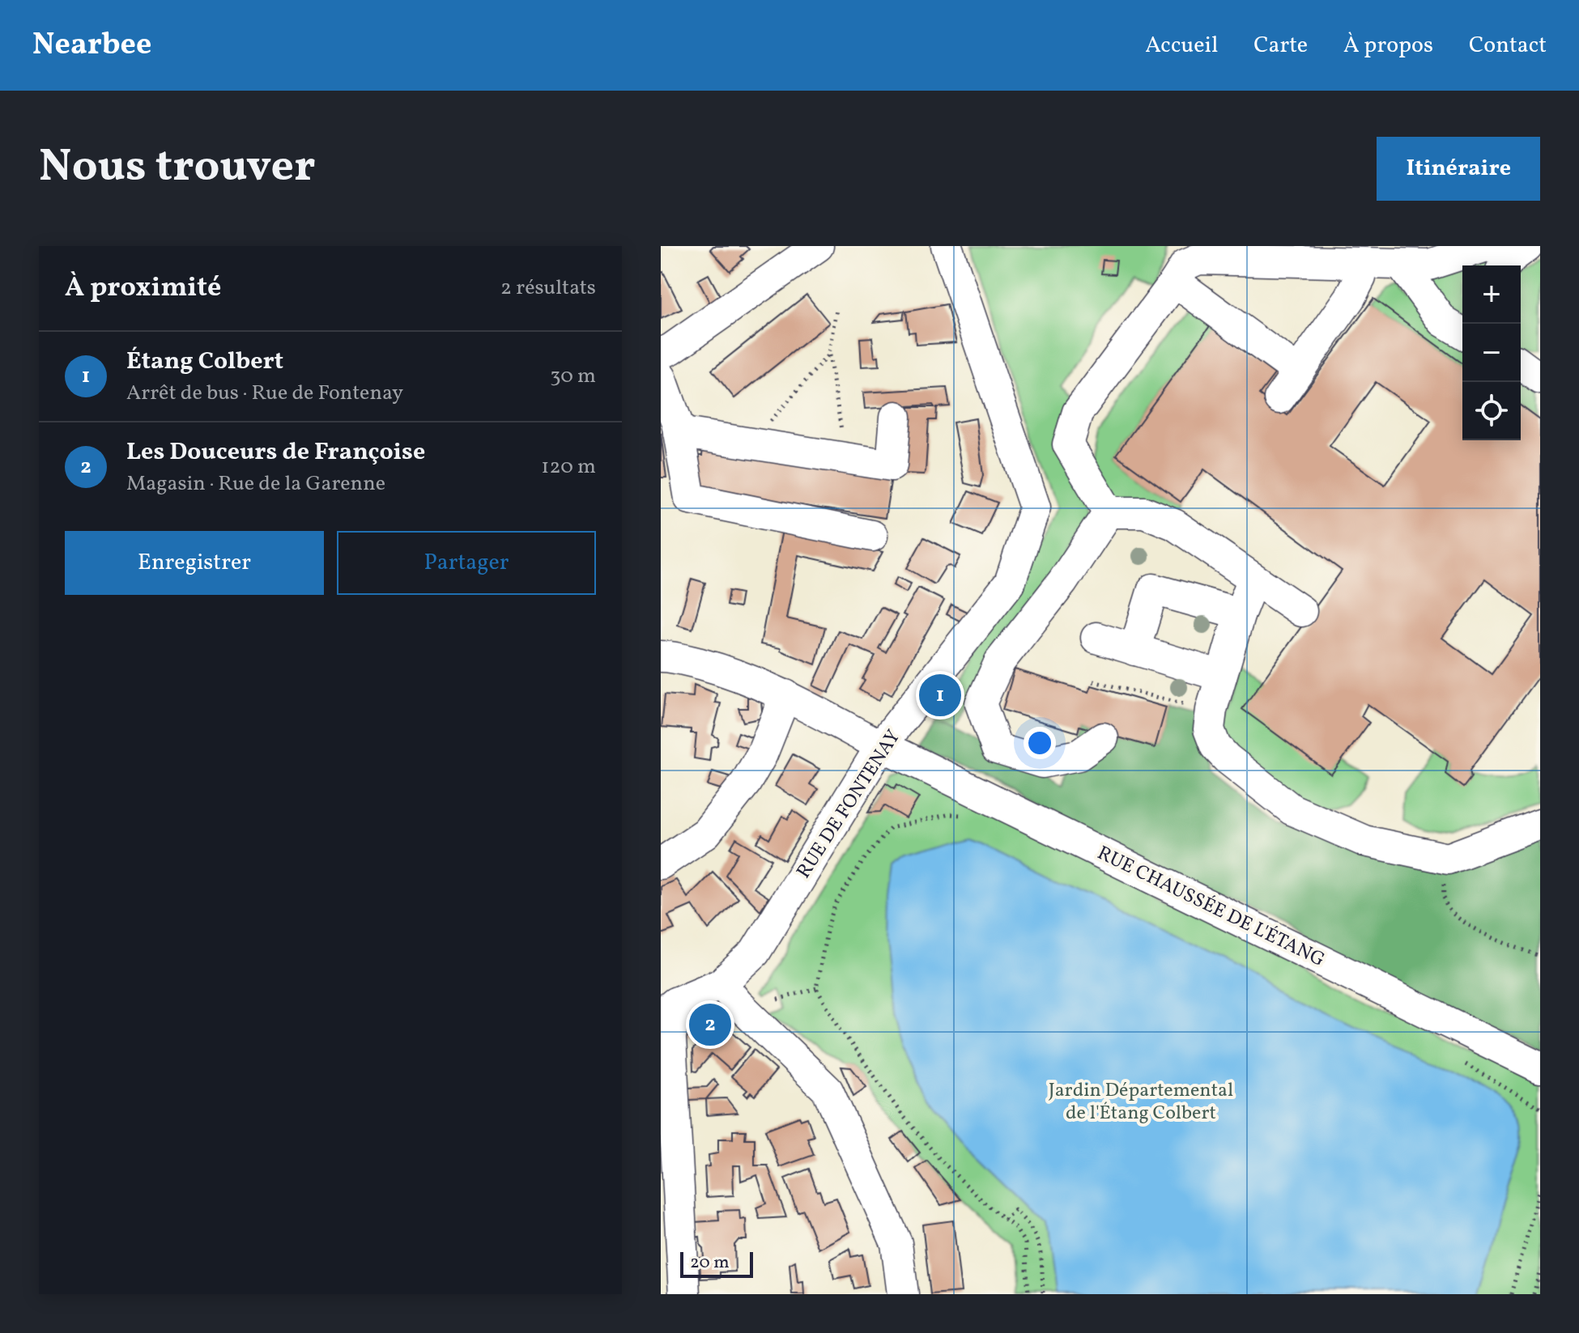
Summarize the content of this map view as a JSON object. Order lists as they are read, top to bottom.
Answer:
{
  "streets": {
    "street": ["RUE DE FONTENAY", "RUE CHAUSSÉE DE L'ÉTANG"]
  },
  "crossings": [
    ["RUE DE FONTENAY", "RUE CHAUSSÉE DE L'ÉTANG"]
  ],
  "parks": ["Jardin Départemental de l'Étang Colbert"],
  "scale_bar": "20 m",
  "page": {
    "header": "Nearbee",
    "nav": [
      "Accueil",
      "Carte",
      "À propos",
      "Contact"
    ],
    "title": "Nous trouver",
    "buttons": [
      "Itinéraire",
      ["Enregistrer", "Partager"]
    ],
    "heading": ["À proximité", "2 résultats"],
    "map_buttons": ["+", "−"],
    "list": [
      {
        "mark": "1",
        "name": "Étang Colbert",
        "note": "Arrêt de bus · Rue de Fontenay",
        "value": "30 m"
      },
      {
        "mark": "2",
        "name": "Les Douceurs de Françoise",
        "note": "Magasin · Rue de la Garenne",
        "value": "120 m"
      }
    ],
    "pins": ["1", "2"],
    "scale": "20 m"
  }
}
